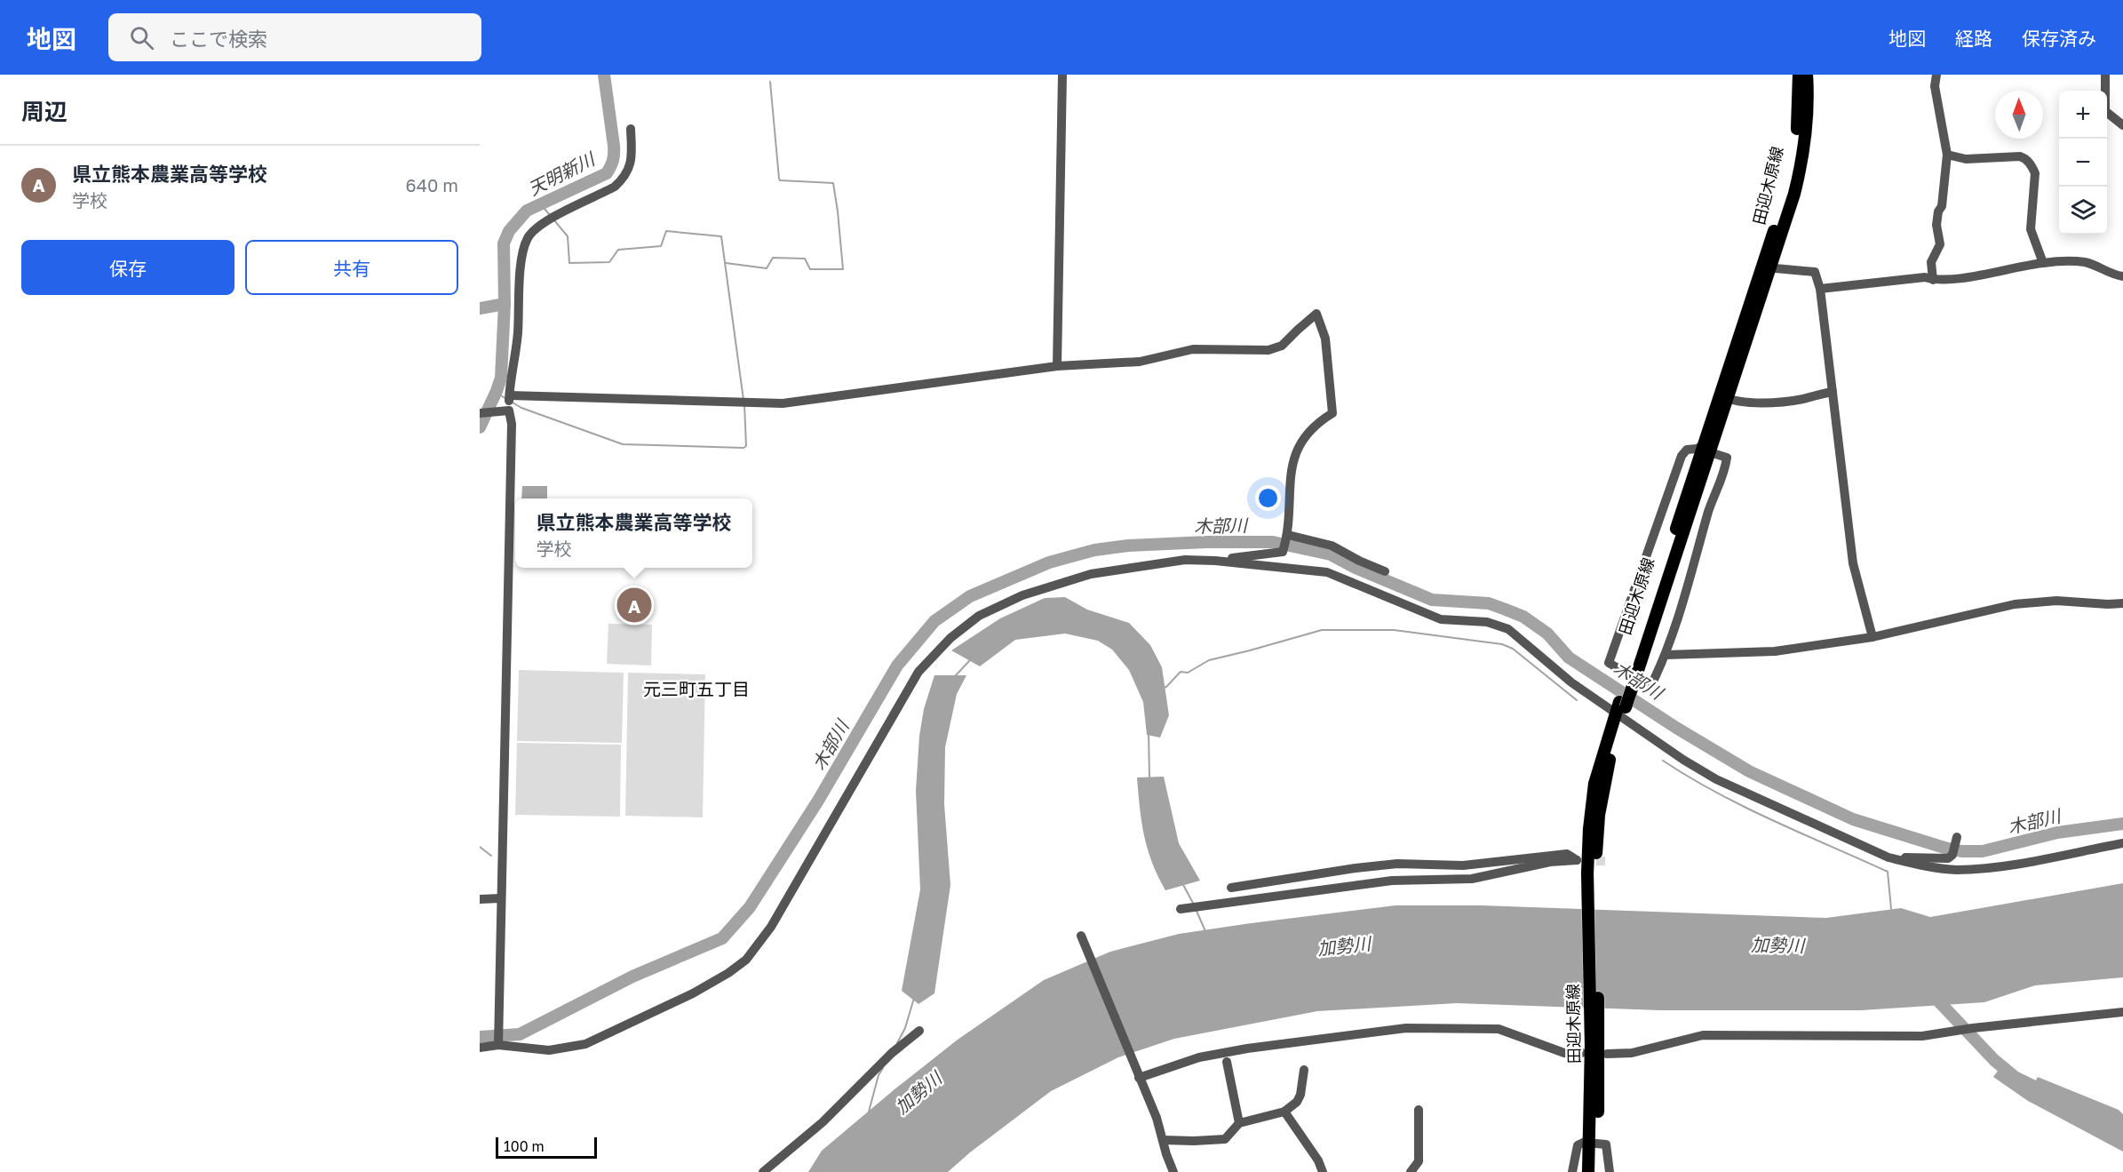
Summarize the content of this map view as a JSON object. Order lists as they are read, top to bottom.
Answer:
{
  "streets": {
    "main road": ["田迎木原線"]
  },
  "districts": ["元三町五丁目"],
  "water": ["天明新川", "木部川", "加勢川"],
  "scale_bar": "100 m",
  "north": "top",
  "page": {
    "header": "地図",
    "search": "ここで検索",
    "nav": ["地図", "経路", "保存済み"],
    "heading": "周辺",
    "map_buttons": ["+", "−"],
    "list": [
      {
        "mark": "A",
        "name": "県立熊本農業高等学校",
        "note": "学校",
        "value": "640 m"
      }
    ],
    "buttons": ["保存", "共有"],
    "popup": ["県立熊本農業高等学校", "学校"],
    "pins": "A",
    "scale": "100 m"
  }
}
